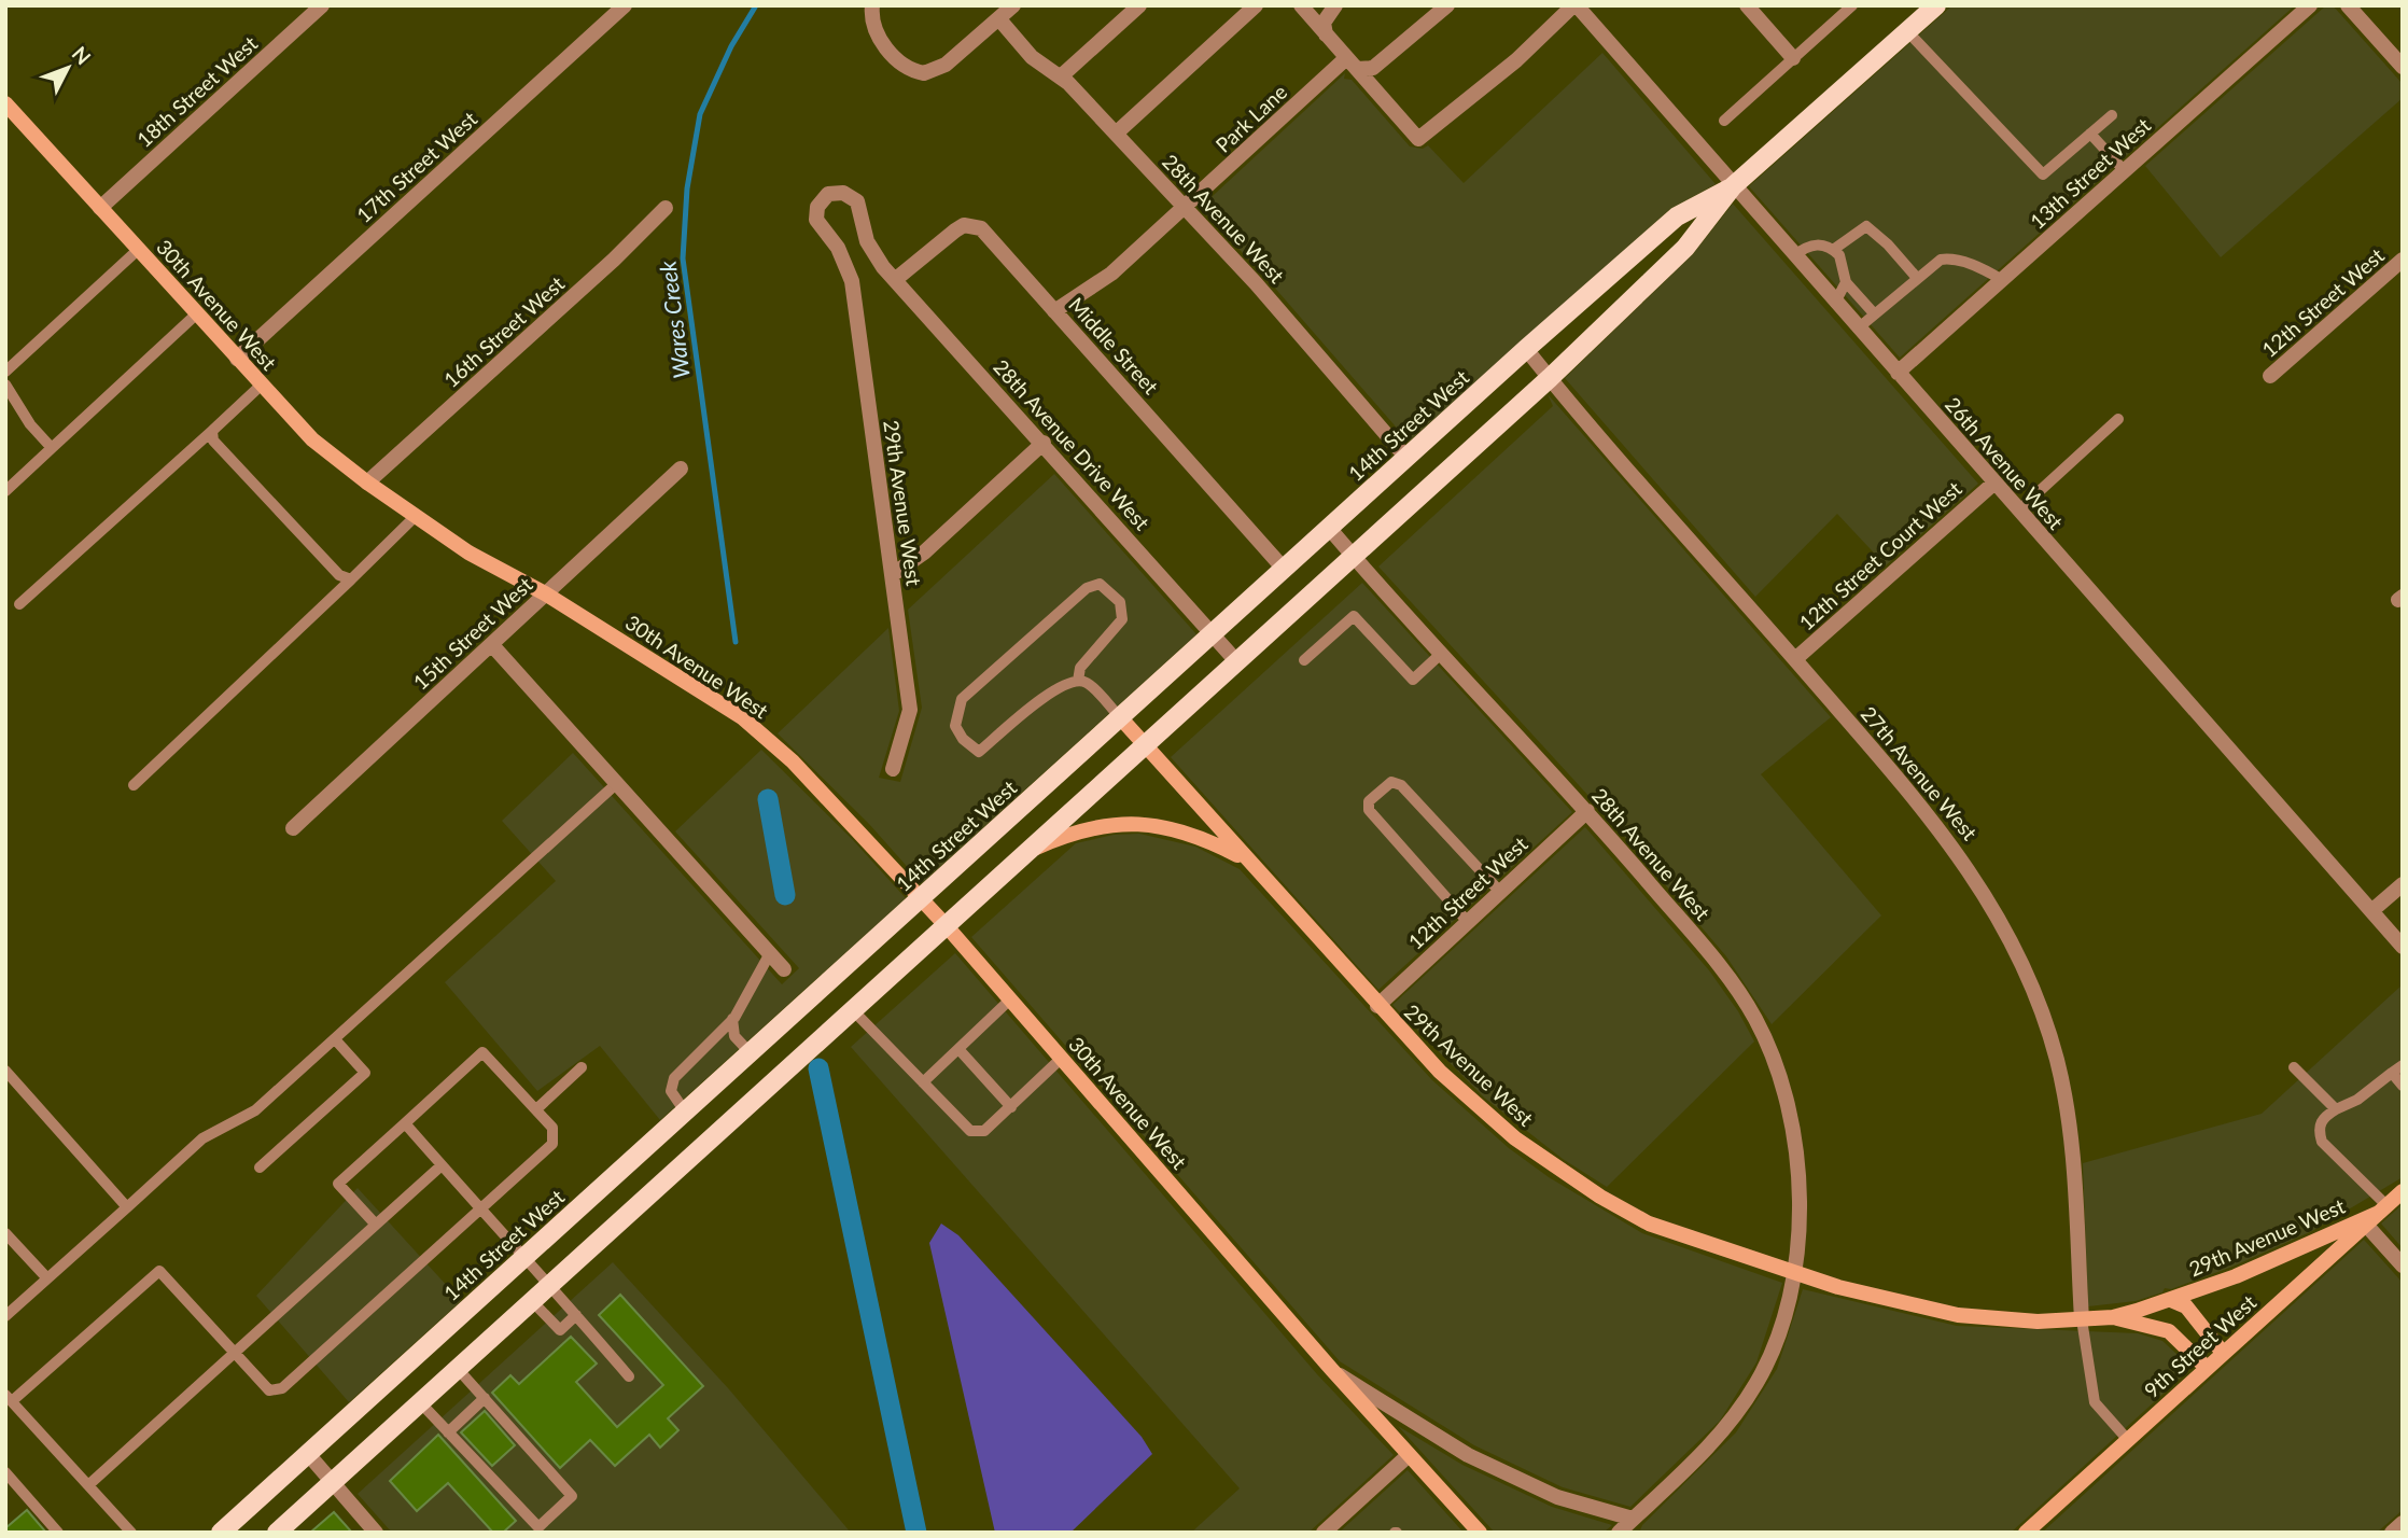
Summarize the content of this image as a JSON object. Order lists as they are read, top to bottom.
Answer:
{
  "streets": {
    "main road": ["14th Street West"],
    "street": [
      "18th Street West",
      "Park Lane",
      "17th Street West",
      "13th Street West",
      "28th Avenue West",
      "12th Street West",
      "30th Avenue West",
      "16th Street West",
      "Middle Street",
      "28th Avenue Drive West",
      "26th Avenue West",
      "29th Avenue West",
      "12th Street Court West",
      "15th Street West",
      "27th Avenue West",
      "9th Street West"
    ]
  },
  "crossings": [
    ["18th Street West", "30th Avenue West"],
    ["Park Lane", "28th Avenue West"],
    ["Park Lane", "Middle Street"],
    ["17th Street West", "30th Avenue West"],
    ["13th Street West", "26th Avenue West"],
    ["28th Avenue West", "12th Street West"],
    ["28th Avenue West", "30th Avenue West"],
    ["28th Avenue West", "14th Street West"],
    ["28th Avenue West", "29th Avenue West"],
    ["12th Street West", "29th Avenue West"],
    ["30th Avenue West", "16th Street West"],
    ["30th Avenue West", "14th Street West"],
    ["30th Avenue West", "15th Street West"],
    ["Middle Street", "14th Street West"],
    ["Middle Street", "28th Avenue Drive West"],
    ["14th Street West", "28th Avenue Drive West"],
    ["14th Street West", "26th Avenue West"],
    ["14th Street West", "29th Avenue West"],
    ["14th Street West", "27th Avenue West"],
    ["26th Avenue West", "12th Street Court West"],
    ["29th Avenue West", "27th Avenue West"],
    ["29th Avenue West", "9th Street West"],
    ["12th Street Court West", "27th Avenue West"]
  ],
  "water": ["Wares Creek"],
  "north": "top right"
}
